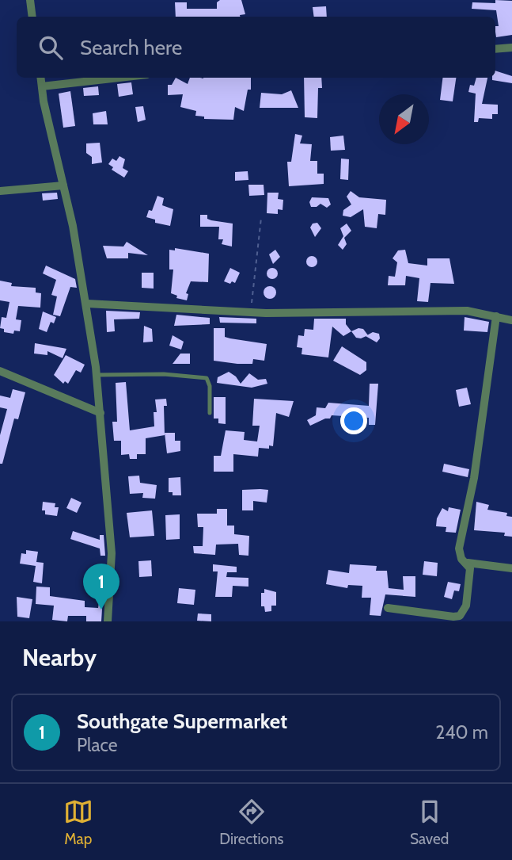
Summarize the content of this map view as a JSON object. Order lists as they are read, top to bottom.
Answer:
{
  "north": "bottom left",
  "page": {
    "search": "Search here",
    "pins": "1",
    "heading": "Nearby",
    "list": [
      {
        "mark": "1",
        "name": "Southgate Supermarket",
        "note": "Place",
        "value": "240 m"
      }
    ],
    "nav": ["Map", "Directions", "Saved"]
  }
}
